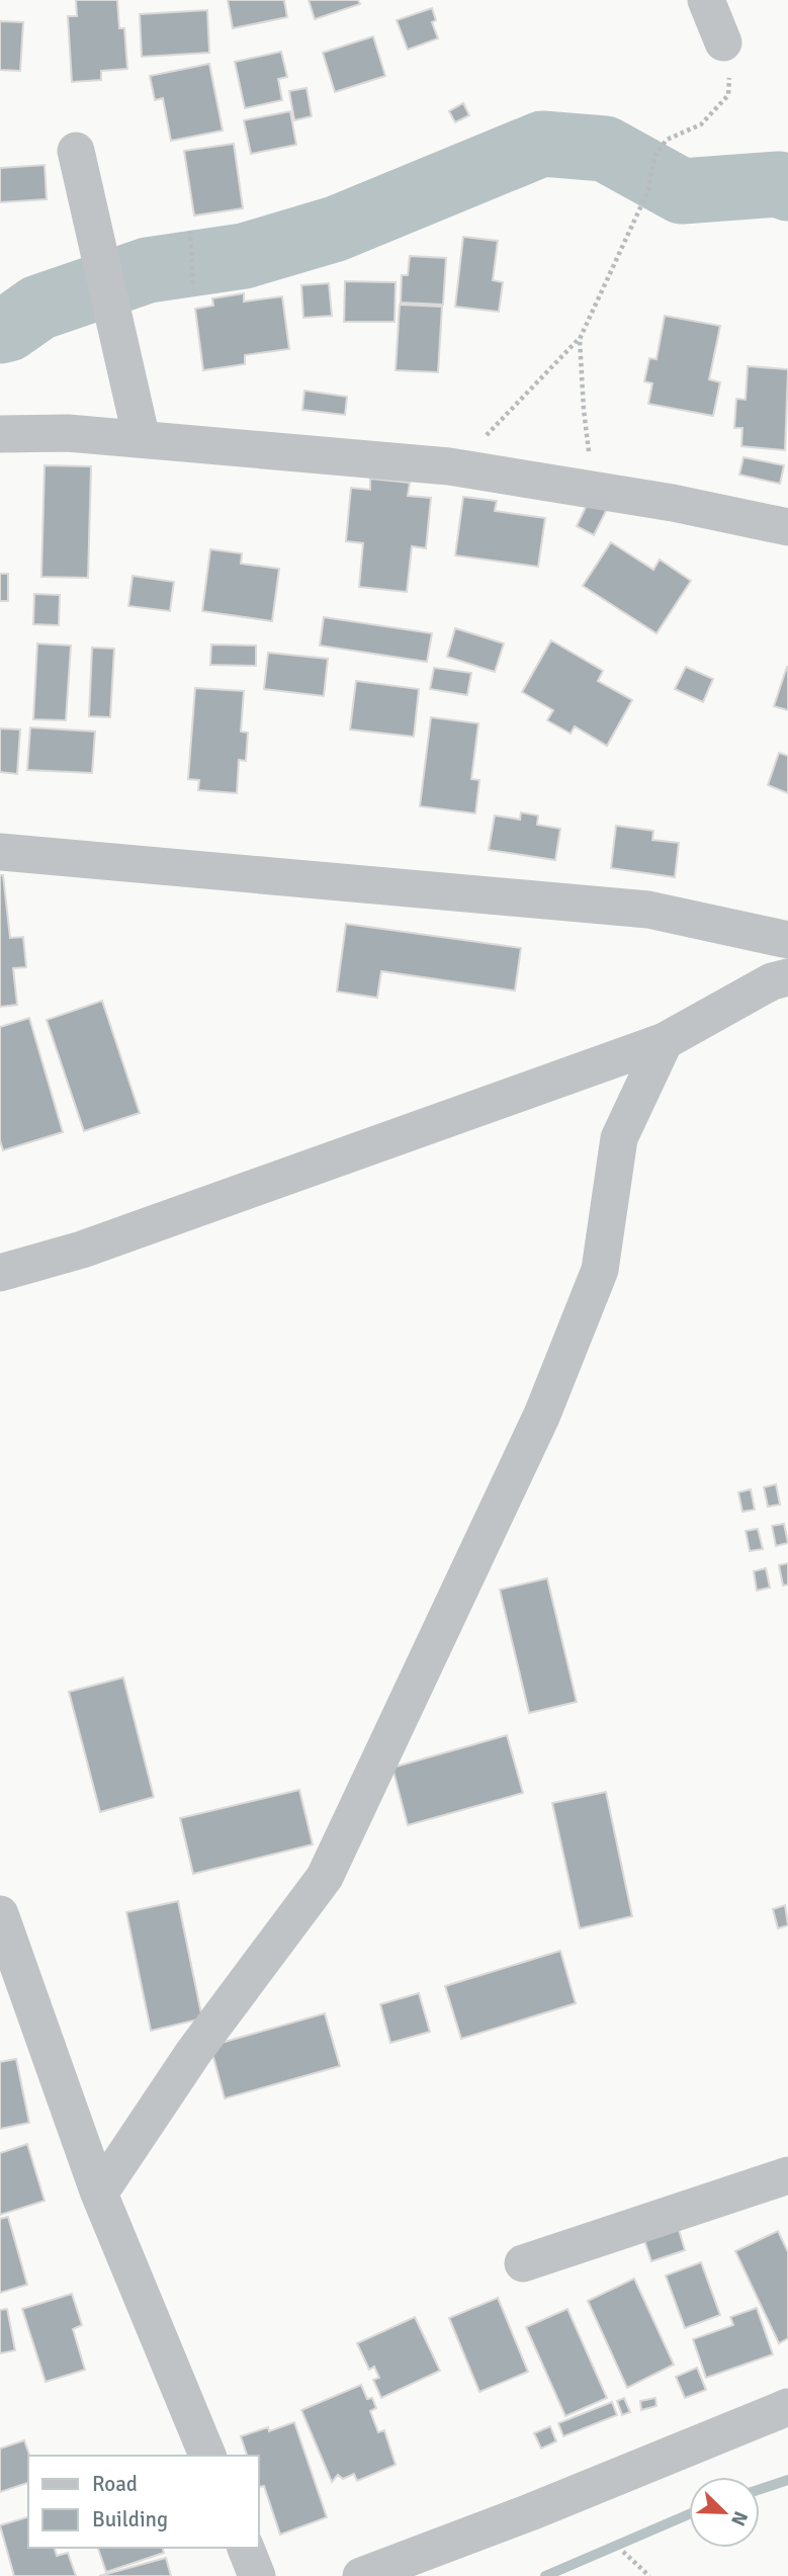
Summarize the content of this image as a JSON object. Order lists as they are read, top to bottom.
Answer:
{
  "legend": ["Road", "Building"],
  "north": "bottom right"
}
